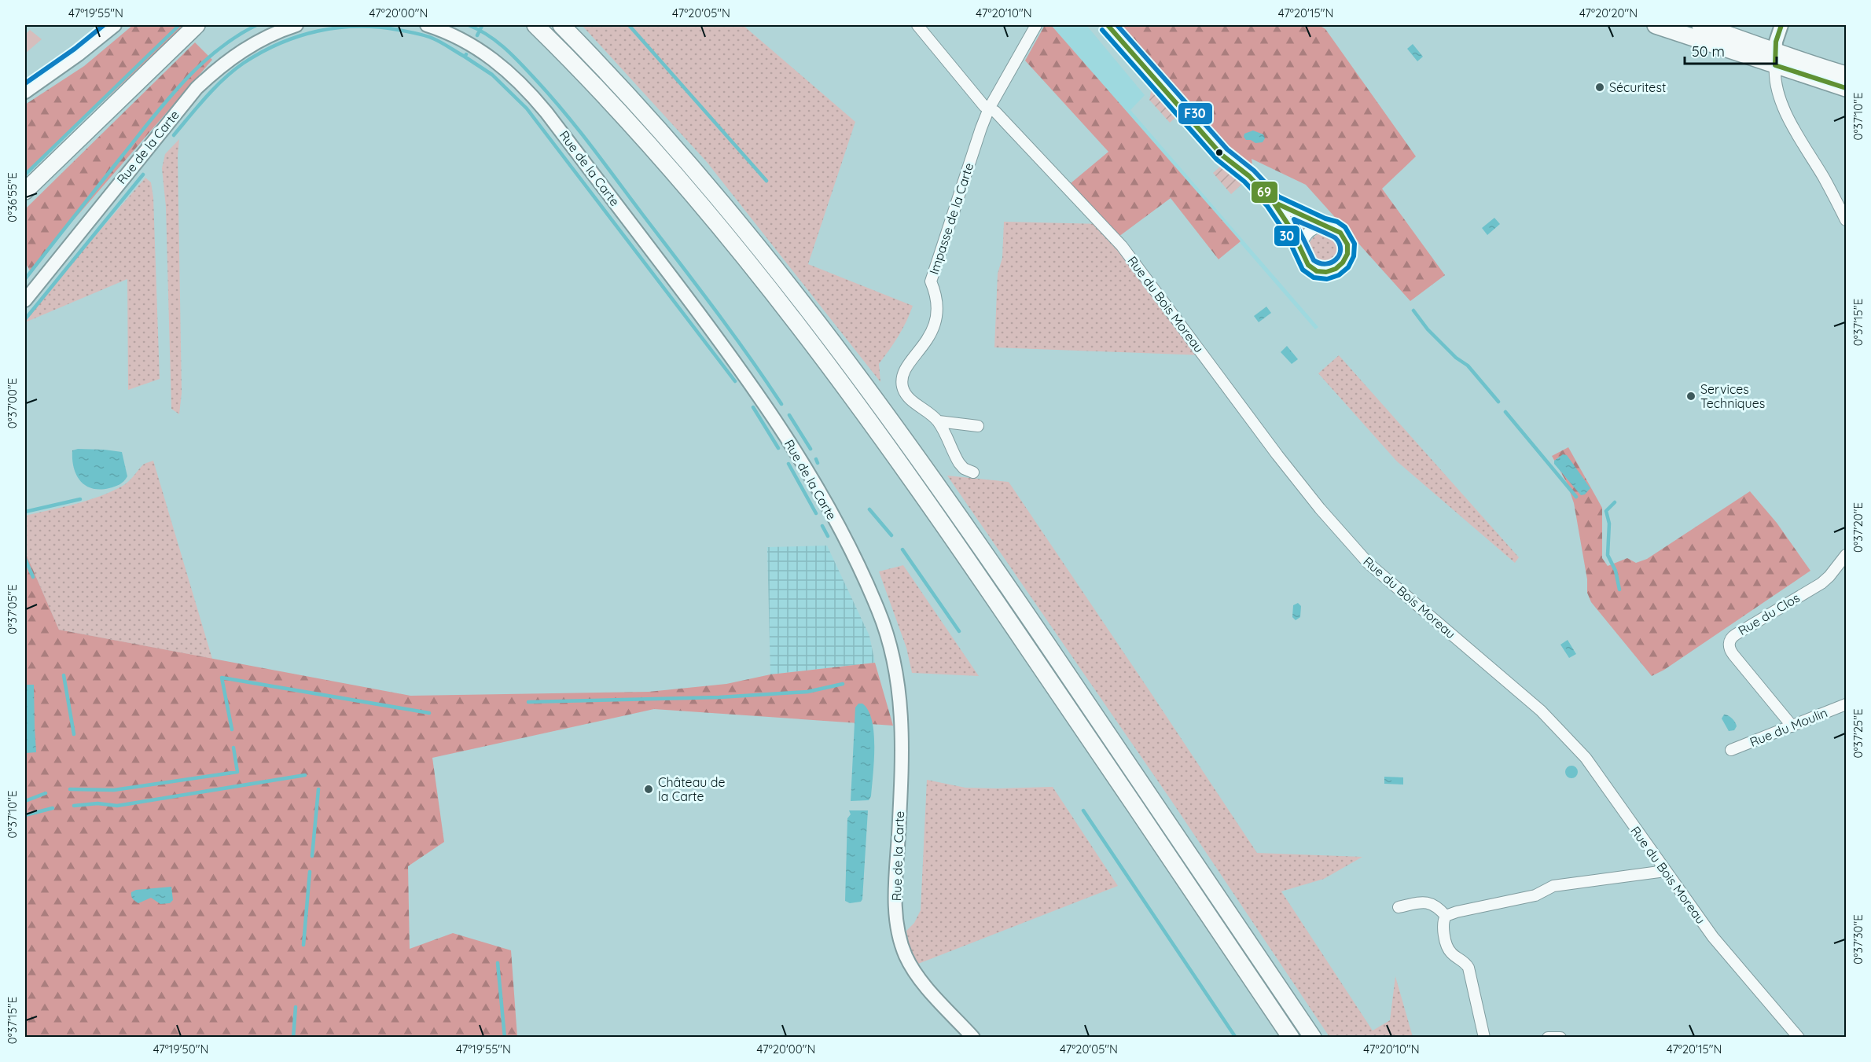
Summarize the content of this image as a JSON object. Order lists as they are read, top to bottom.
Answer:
{
  "streets": {
    "street": [
      "Rue de la Carte",
      "Impasse de la Carte",
      "Rue du Bois Moreau",
      "Rue du Clos",
      "Rue du Moulin"
    ]
  },
  "crossings": [
    ["Impasse de la Carte", "Rue du Bois Moreau"],
    ["Rue du Clos", "Rue du Moulin"]
  ],
  "places": ["Sécuritest", "Services Techniques", "Château de la Carte"],
  "lines": ["transit line 69", "transit line F30", "transit line 30"],
  "scale_bar": "50 m",
  "coordinates": [
    "47°19'55\"N",
    "47°20'00\"N",
    "47°20'05\"N",
    "47°20'10\"N",
    "47°20'15\"N",
    "47°20'20\"N",
    "0°37'10\"E",
    "0°36'55\"E",
    "0°37'15\"E",
    "0°37'00\"E",
    "0°37'20\"E",
    "0°37'05\"E",
    "0°37'25\"E",
    "0°37'30\"E",
    "47°19'50\"N"
  ]
}
